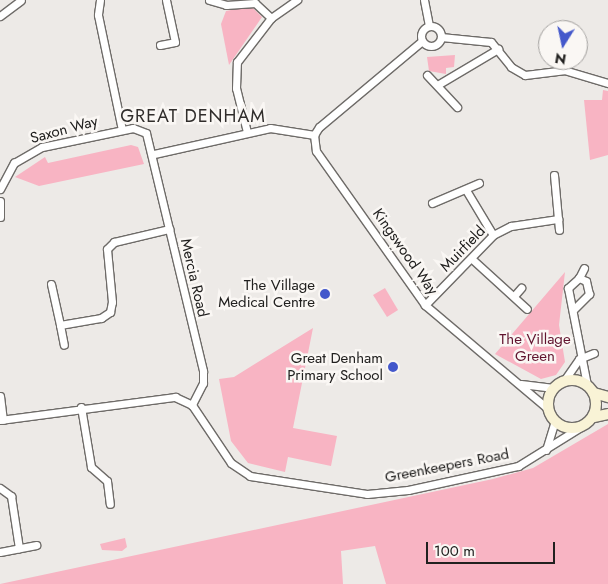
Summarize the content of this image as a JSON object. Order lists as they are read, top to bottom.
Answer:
{
  "streets": {
    "street": [
      "Saxon Way",
      "Muirfield",
      "Kingswood Way",
      "Mercia Road",
      "Greenkeepers Road"
    ]
  },
  "crossings": [
    ["Saxon Way", "Mercia Road"],
    ["Muirfield", "Kingswood Way"],
    ["Kingswood Way", "Greenkeepers Road"],
    ["Mercia Road", "Greenkeepers Road"]
  ],
  "districts": ["GREAT DENHAM"],
  "parks": ["The Village Green"],
  "places": ["The Village Medical Centre", "Great Denham Primary School"],
  "scale_bar": "100 m",
  "north": "bottom"
}
